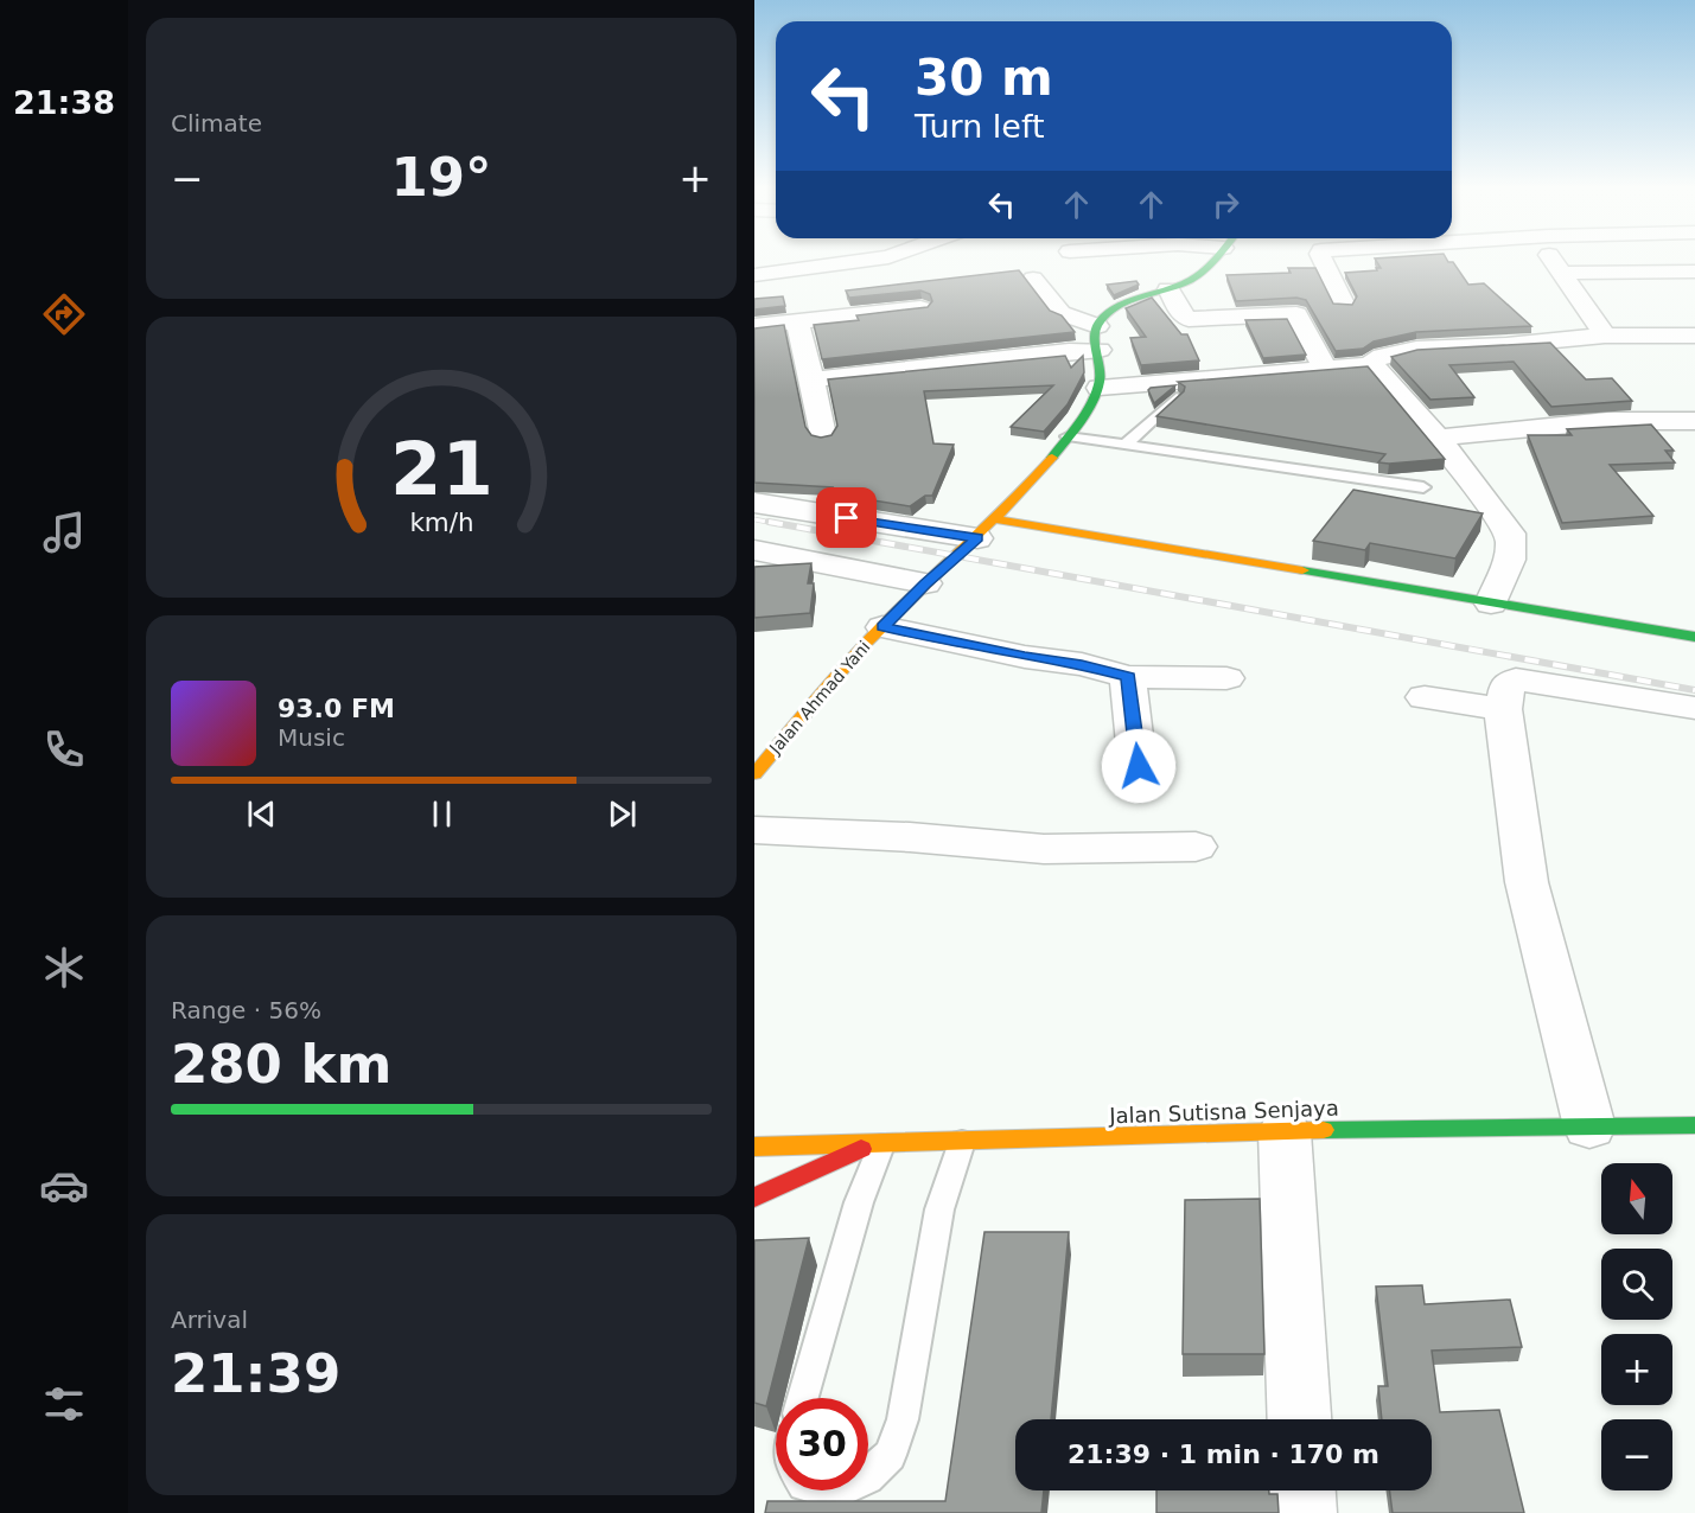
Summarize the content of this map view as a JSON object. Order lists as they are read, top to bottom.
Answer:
{
  "streets": {
    "street": ["Jalan Ahmad Yani", "Jalan Sutisna Senjaya"]
  },
  "north": "top",
  "page": {
    "tabs": "21:38",
    "tile": [
      "Climate",
      ["Range · 56%", "280 km"],
      ["Arrival", "21:39"]
    ],
    "turn": ["30 m", "Turn left"],
    "heat": ["−", "19°", "+"],
    "song": ["93.0 FM", "Music"],
    "map_buttons": ["+", "−"],
    "limit": "30",
    "trip": "21:39 · 1 min · 170 m",
    "gauge": ["21", "km/h"]
  }
}
